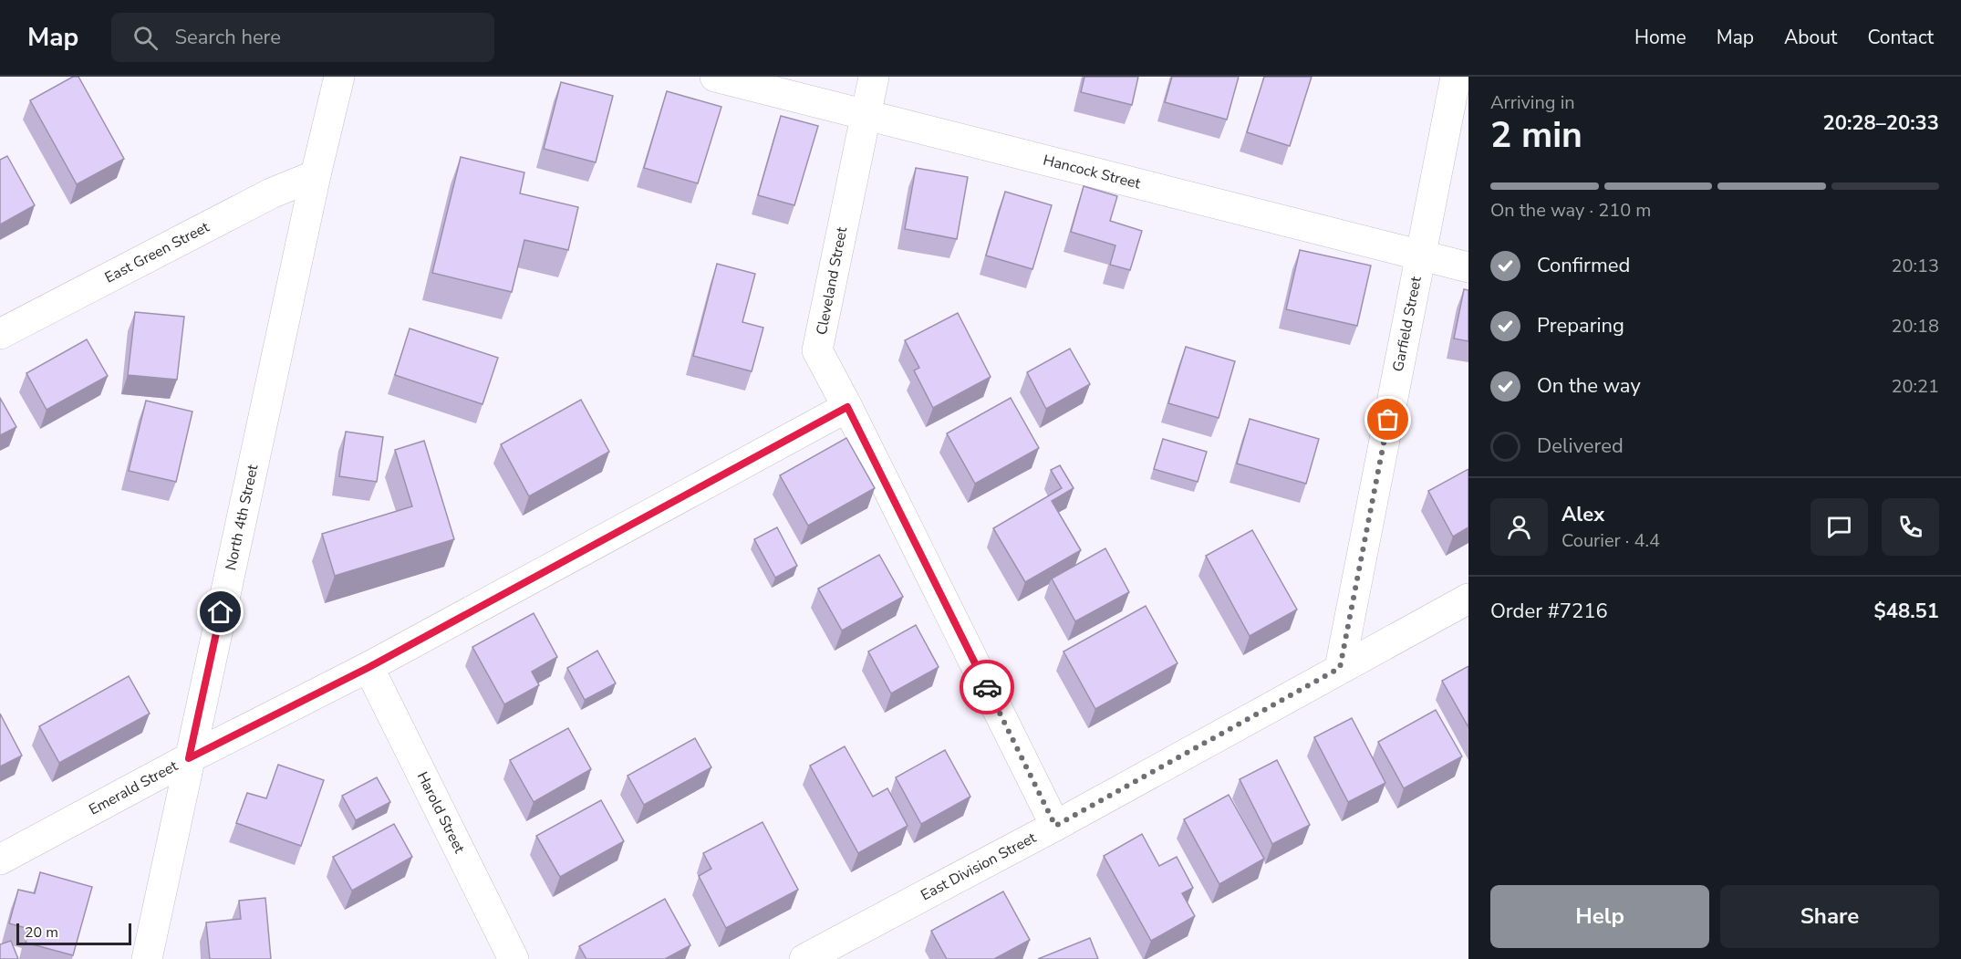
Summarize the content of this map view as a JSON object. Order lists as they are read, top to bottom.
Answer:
{
  "streets": {
    "street": [
      "Hancock Street",
      "East Green Street",
      "Cleveland Street",
      "Garfield Street",
      "North 4th Street",
      "Emerald Street",
      "Harold Street",
      "East Division Street"
    ]
  },
  "crossings": [
    ["Hancock Street", "Cleveland Street"],
    ["Hancock Street", "Garfield Street"],
    ["East Green Street", "North 4th Street"],
    ["Cleveland Street", "Emerald Street"],
    ["Cleveland Street", "East Division Street"],
    ["Garfield Street", "East Division Street"],
    ["North 4th Street", "Emerald Street"],
    ["Emerald Street", "Harold Street"]
  ],
  "scale_bar": "20 m",
  "page": {
    "header": "Map",
    "search": "Search here",
    "nav": [
      "Home",
      "Map",
      "About",
      "Contact"
    ],
    "heading": ["2 min", "Arriving in", "20:28–20:33"],
    "panel": [
      "Alex",
      "Courier · 4.4",
      "Order #7216",
      "$48.51"
    ],
    "bar": "On the way · 210 m",
    "list": [
      ["Confirmed", "20:13"],
      ["Preparing", "20:18"],
      ["On the way", "20:21"],
      "Delivered"
    ],
    "buttons": ["Help", "Share"],
    "scale": "20 m"
  }
}
